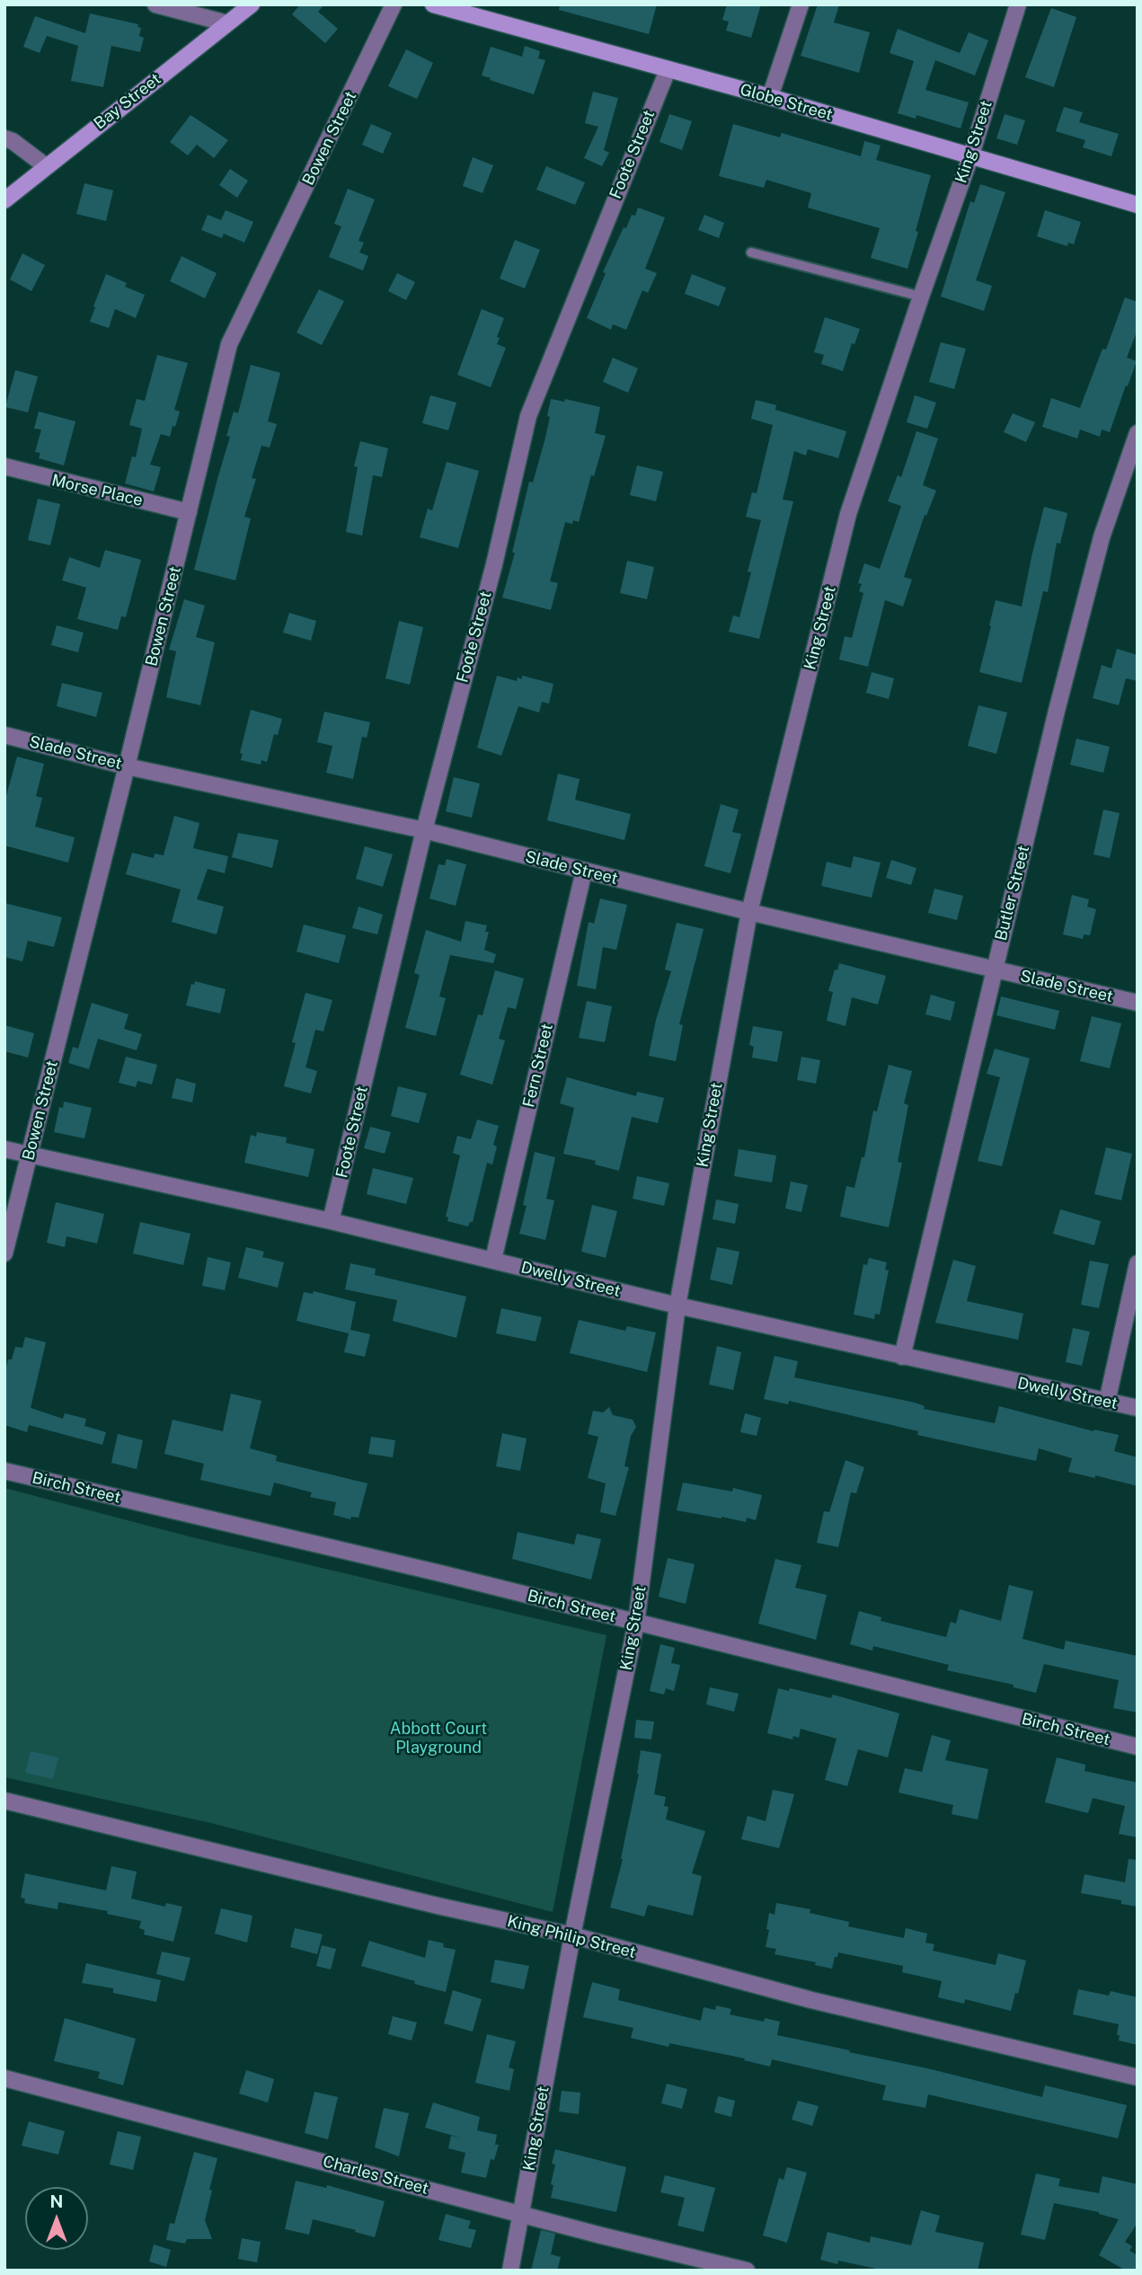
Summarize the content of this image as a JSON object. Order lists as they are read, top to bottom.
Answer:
{
  "streets": {
    "main road": ["Bay Street", "Globe Street"],
    "street": [
      "Bowen Street",
      "King Street",
      "Foote Street",
      "Morse Place",
      "Slade Street",
      "Butler Street",
      "Fern Street",
      "Dwelly Street",
      "Birch Street",
      "King Philip Street",
      "Charles Street"
    ]
  },
  "crossings": [
    ["Globe Street", "King Street"],
    ["Globe Street", "Foote Street"],
    ["Bowen Street", "Morse Place"],
    ["Bowen Street", "Slade Street"],
    ["Bowen Street", "Dwelly Street"],
    ["King Street", "Slade Street"],
    ["King Street", "Dwelly Street"],
    ["King Street", "Birch Street"],
    ["King Street", "King Philip Street"],
    ["King Street", "Charles Street"],
    ["Foote Street", "Slade Street"],
    ["Foote Street", "Dwelly Street"],
    ["Slade Street", "Butler Street"],
    ["Slade Street", "Fern Street"],
    ["Butler Street", "Dwelly Street"],
    ["Fern Street", "Dwelly Street"]
  ],
  "parks": ["Abbott Court Playground"],
  "north": "top"
}
